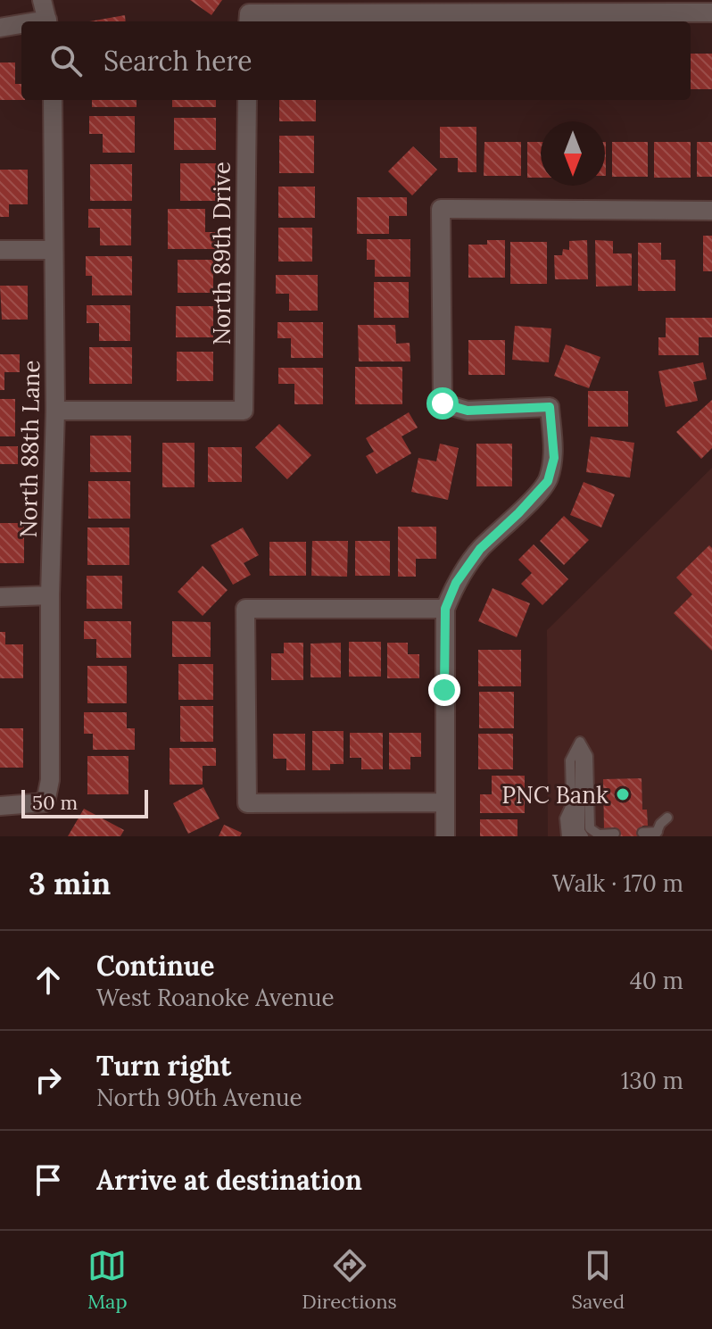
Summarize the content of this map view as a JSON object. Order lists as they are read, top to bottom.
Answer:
{
  "streets": {
    "street": ["North 89th Drive", "North 88th Lane"]
  },
  "crossings": [
    ["North 89th Drive", "North 88th Lane"]
  ],
  "places": ["PNC Bank"],
  "scale_bar": "50 m",
  "north": "bottom",
  "page": {
    "search": "Search here",
    "scale": "50 m",
    "heading": ["3 min", "Walk · 170 m"],
    "list": [
      ["Continue", "West Roanoke Avenue", "40 m"],
      ["Turn right", "North 90th Avenue", "130 m"],
      "Arrive at destination"
    ],
    "nav": ["Map", "Directions", "Saved"]
  }
}
